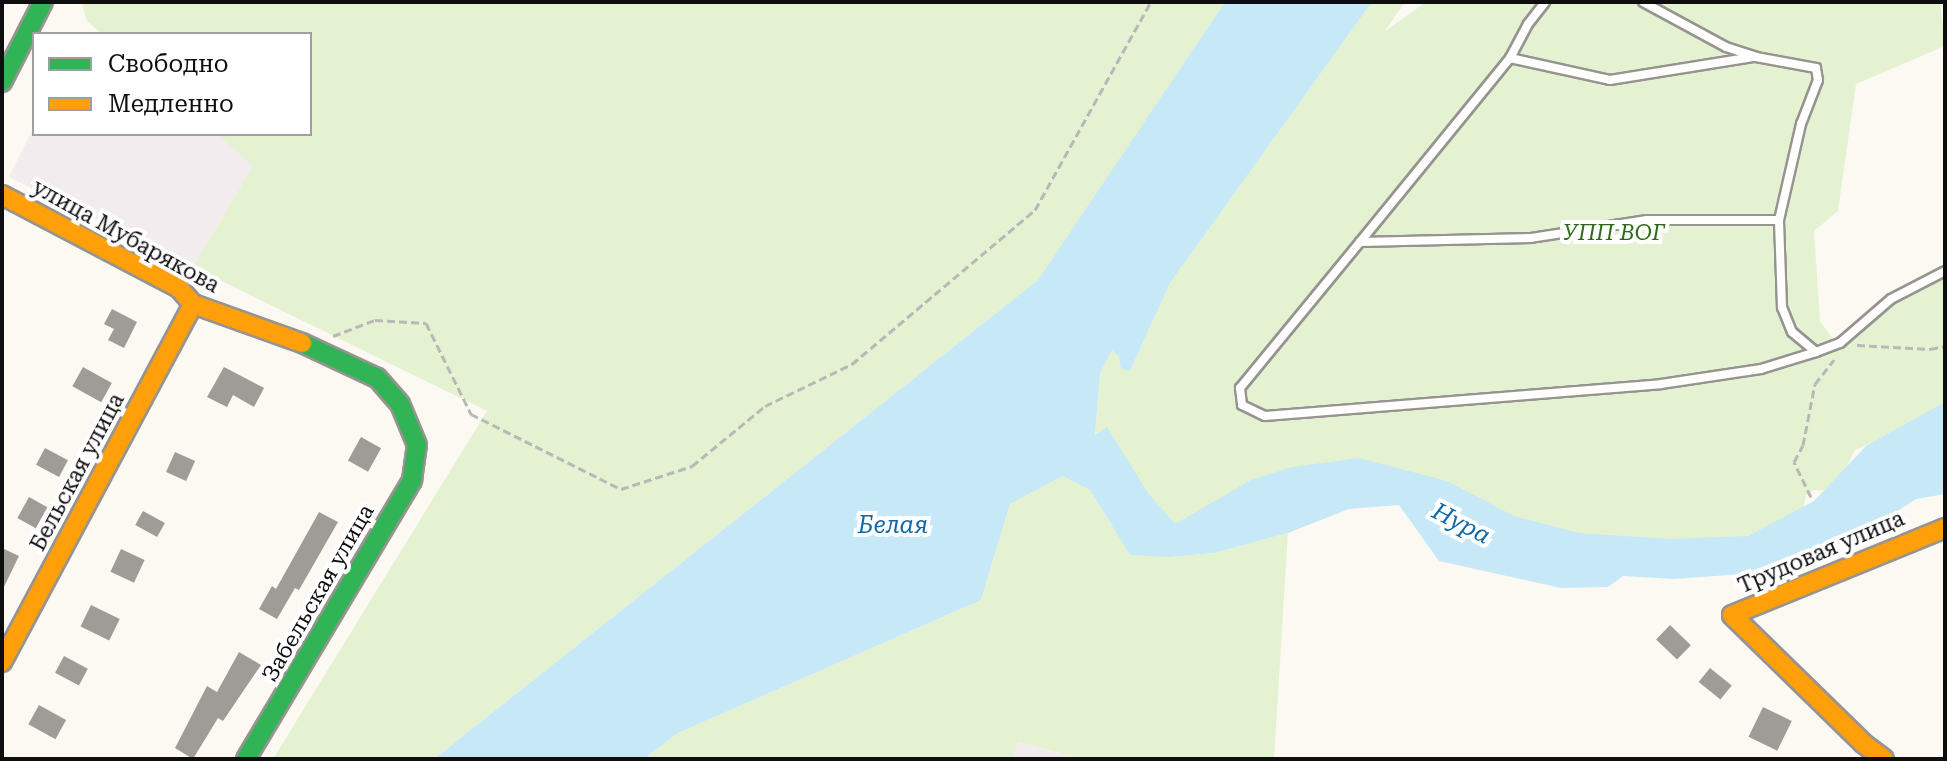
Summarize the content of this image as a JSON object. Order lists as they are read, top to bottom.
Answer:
{
  "streets": {
    "street": [
      "улица Мубарякова",
      "Бельская улица",
      "Трудовая улица",
      "Забельская улица"
    ]
  },
  "crossings": [
    ["улица Мубарякова", "Бельская улица"],
    ["улица Мубарякова", "Забельская улица"]
  ],
  "water": ["Нура", "Белая"],
  "parks": ["УПП ВОГ"],
  "legend": ["Свободно", "Медленно"]
}
